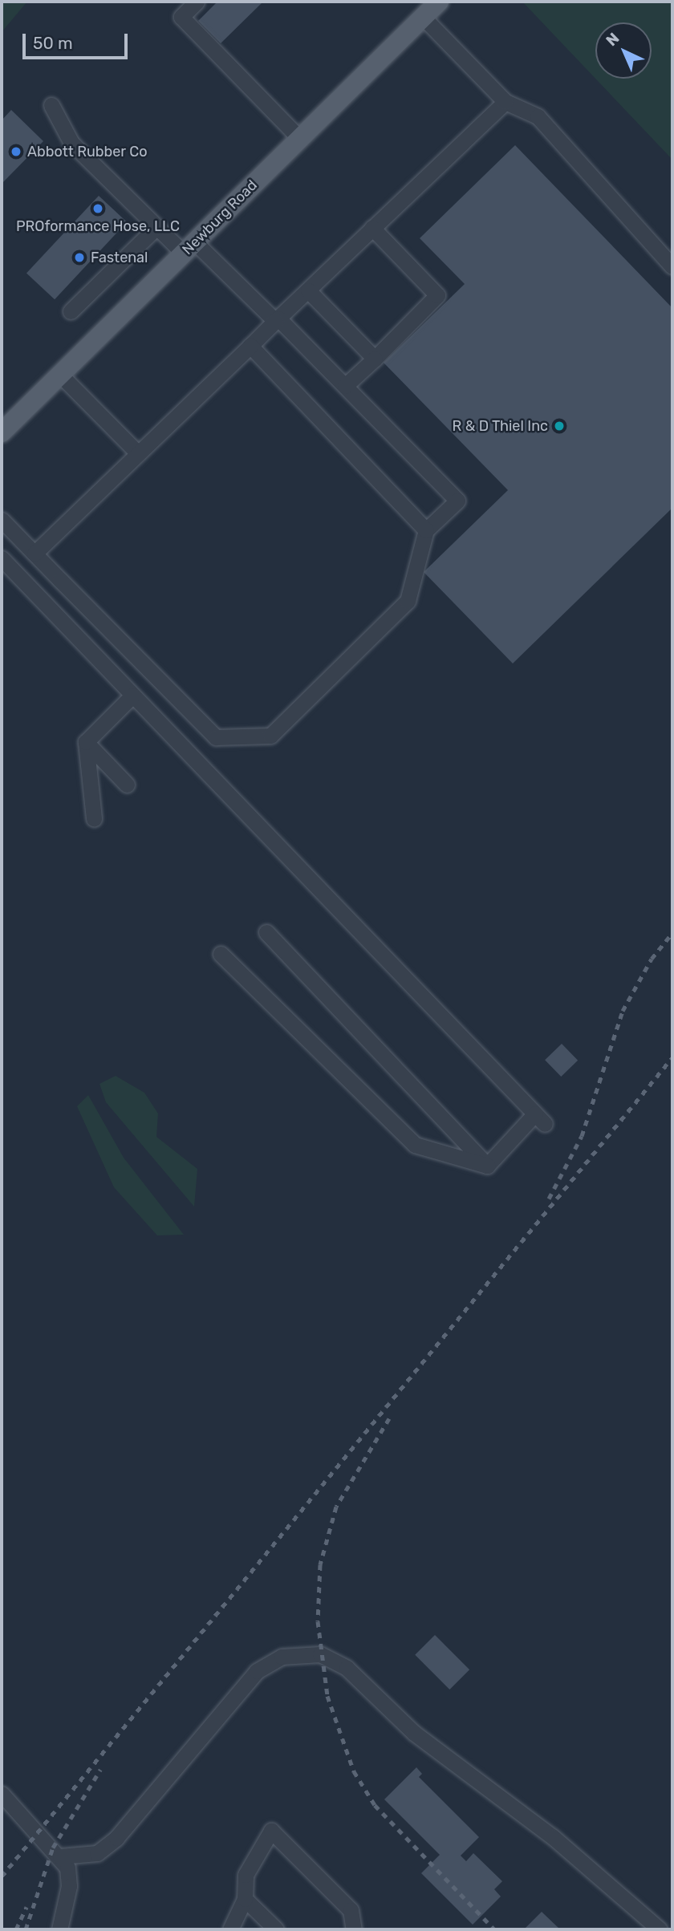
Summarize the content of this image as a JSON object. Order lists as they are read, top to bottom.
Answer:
{
  "streets": {
    "main road": ["Newburg Road"]
  },
  "places": [
    "Abbott Rubber Co",
    "PROformance Hose, LLC",
    "Fastenal",
    "R & D Thiel Inc"
  ],
  "scale_bar": "50 m",
  "north": "top left"
}
